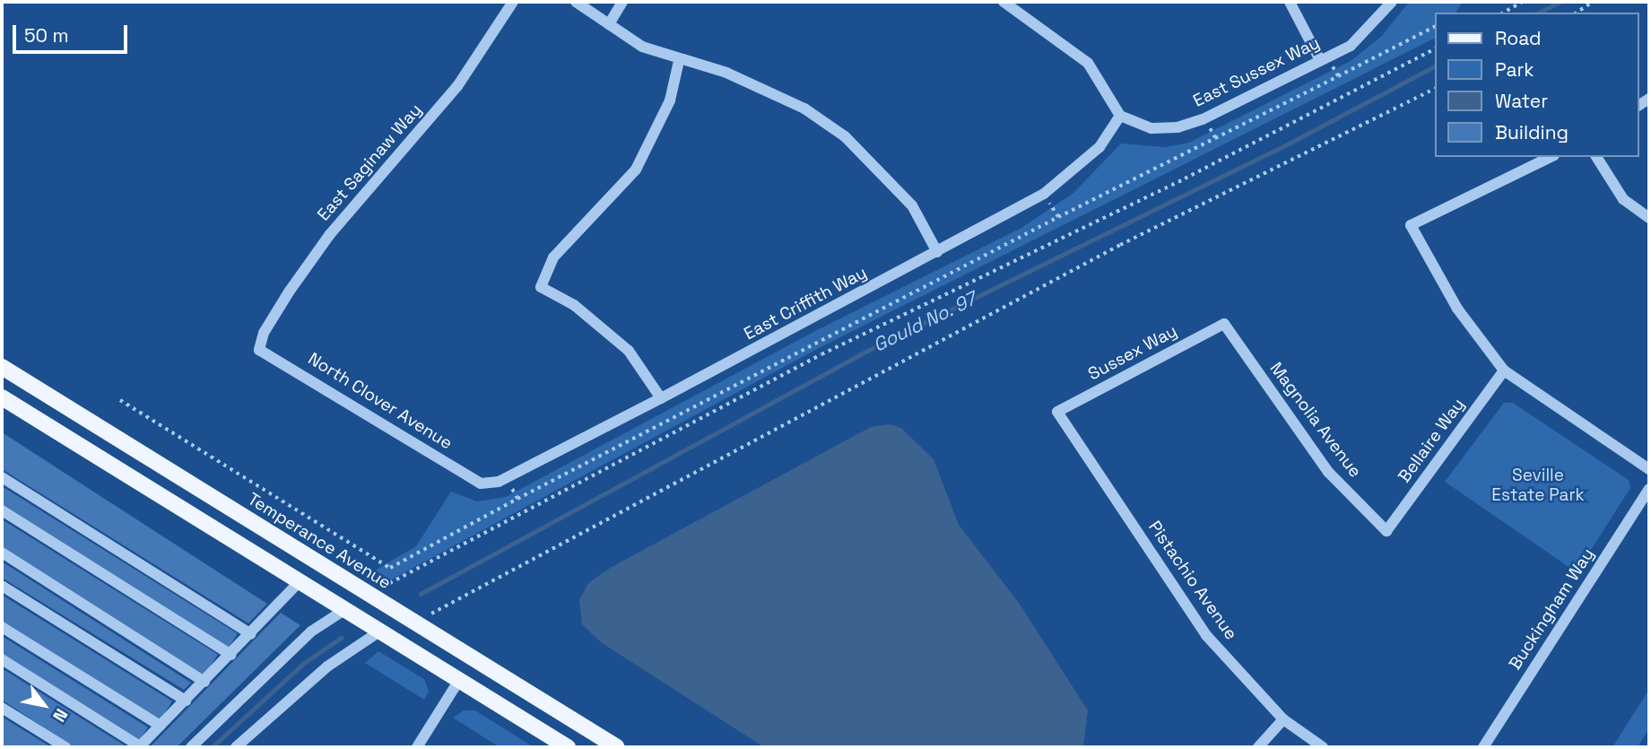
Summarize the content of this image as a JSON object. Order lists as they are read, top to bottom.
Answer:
{
  "streets": {
    "main road": ["Temperance Avenue"],
    "street": [
      "East Sussex Way",
      "East Saginaw Way",
      "East Criffith Way",
      "Sussex Way",
      "North Clover Avenue",
      "Magnolia Avenue",
      "Bellaire Way",
      "Pistachio Avenue",
      "Buckingham Way"
    ]
  },
  "crossings": [
    ["East Sussex Way", "East Criffith Way"],
    ["East Saginaw Way", "North Clover Avenue"],
    ["East Criffith Way", "North Clover Avenue"],
    ["Sussex Way", "Magnolia Avenue"],
    ["Sussex Way", "Pistachio Avenue"],
    ["Magnolia Avenue", "Bellaire Way"]
  ],
  "water": ["Gould No. 97"],
  "parks": ["Seville Estate Park"],
  "legend": [
    "Road",
    "Park",
    "Water",
    "Building"
  ],
  "scale_bar": "50 m",
  "north": "bottom right"
}
